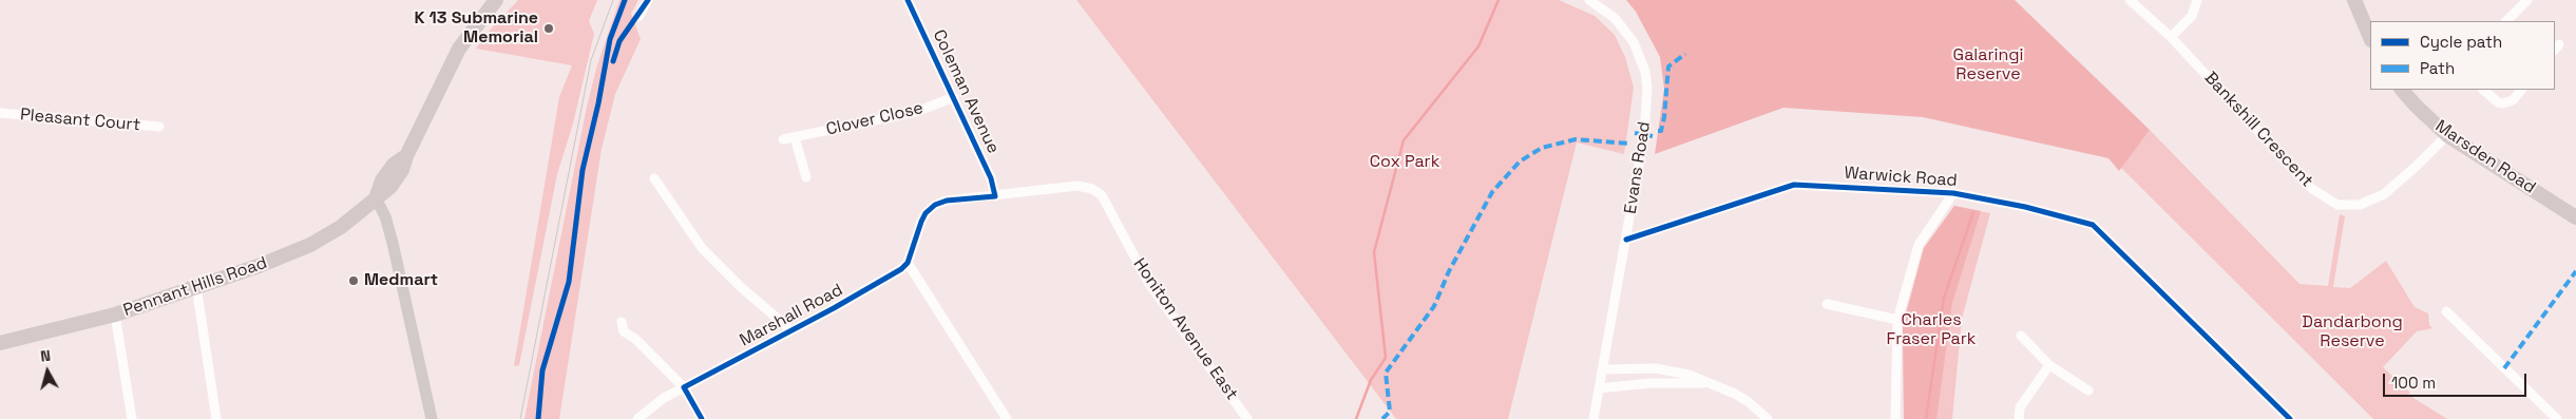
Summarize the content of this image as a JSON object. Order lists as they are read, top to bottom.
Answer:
{
  "streets": {
    "highway": ["Marsden Road", "Pennant Hills Road"],
    "street": [
      "Coleman Avenue",
      "Clover Close",
      "Pleasant Court",
      "Bankshill Crescent",
      "Evans Road",
      "Warwick Road",
      "Marshall Road",
      "Honiton Avenue East"
    ]
  },
  "crossings": [
    ["Coleman Avenue", "Clover Close"],
    ["Coleman Avenue", "Honiton Avenue East"],
    ["Bankshill Crescent", "Marsden Road"],
    ["Evans Road", "Warwick Road"],
    ["Marshall Road", "Honiton Avenue East"]
  ],
  "parks": [
    "Galaringi Reserve",
    "Cox Park",
    "Charles Fraser Park",
    "Dandarbong Reserve"
  ],
  "places": ["K 13 Submarine Memorial", "Medmart"],
  "legend": ["Cycle path", "Path"],
  "scale_bar": "100 m",
  "north": "top"
}
